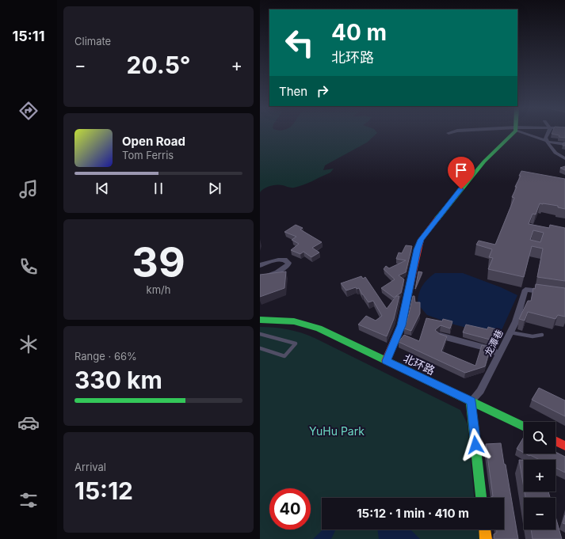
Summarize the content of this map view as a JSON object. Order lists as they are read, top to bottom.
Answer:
{
  "streets": {
    "street": ["龙潭巷", "北环路"]
  },
  "crossings": [
    ["龙潭巷", "北环路"]
  ],
  "parks": ["YuHu Park"],
  "page": {
    "tabs": "15:11",
    "tile": [
      "Climate",
      ["39", "km/h"],
      ["Range · 66%", "330 km"],
      ["Arrival", "15:12"]
    ],
    "turn": ["40 m", "北环路"],
    "heat": ["−", "20.5°", "+"],
    "then": "Then",
    "song": ["Open Road", "Tom Ferris"],
    "map_buttons": ["+", "−"],
    "limit": "40",
    "trip": "15:12 · 1 min · 410 m"
  }
}
